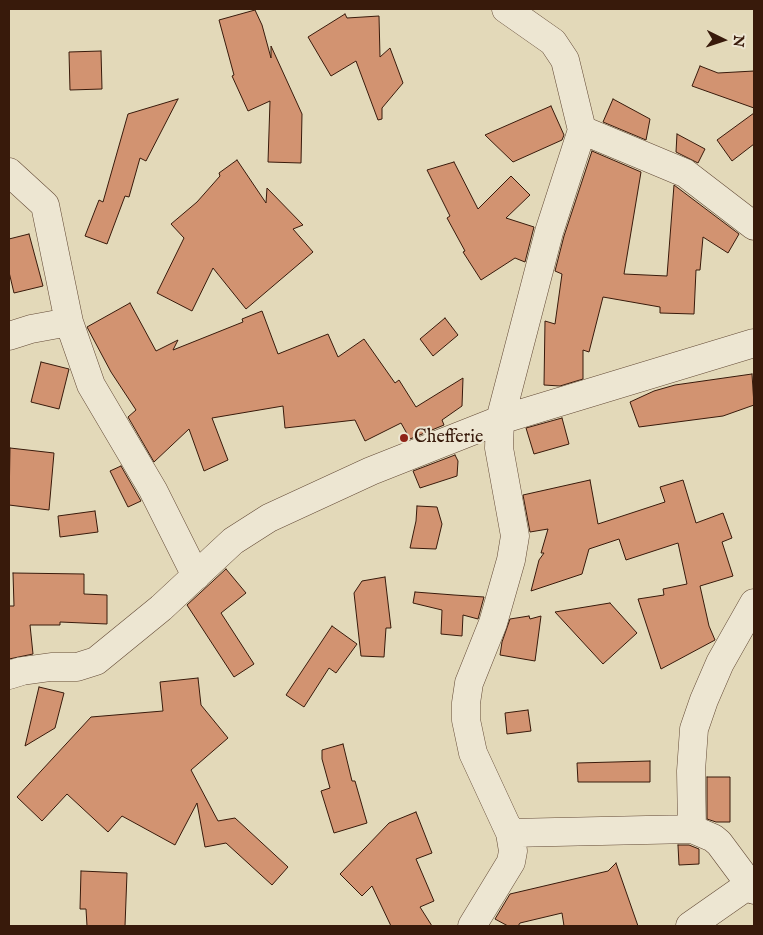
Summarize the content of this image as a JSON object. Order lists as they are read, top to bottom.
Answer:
{
  "places": ["Chefferie"],
  "north": "right"
}
